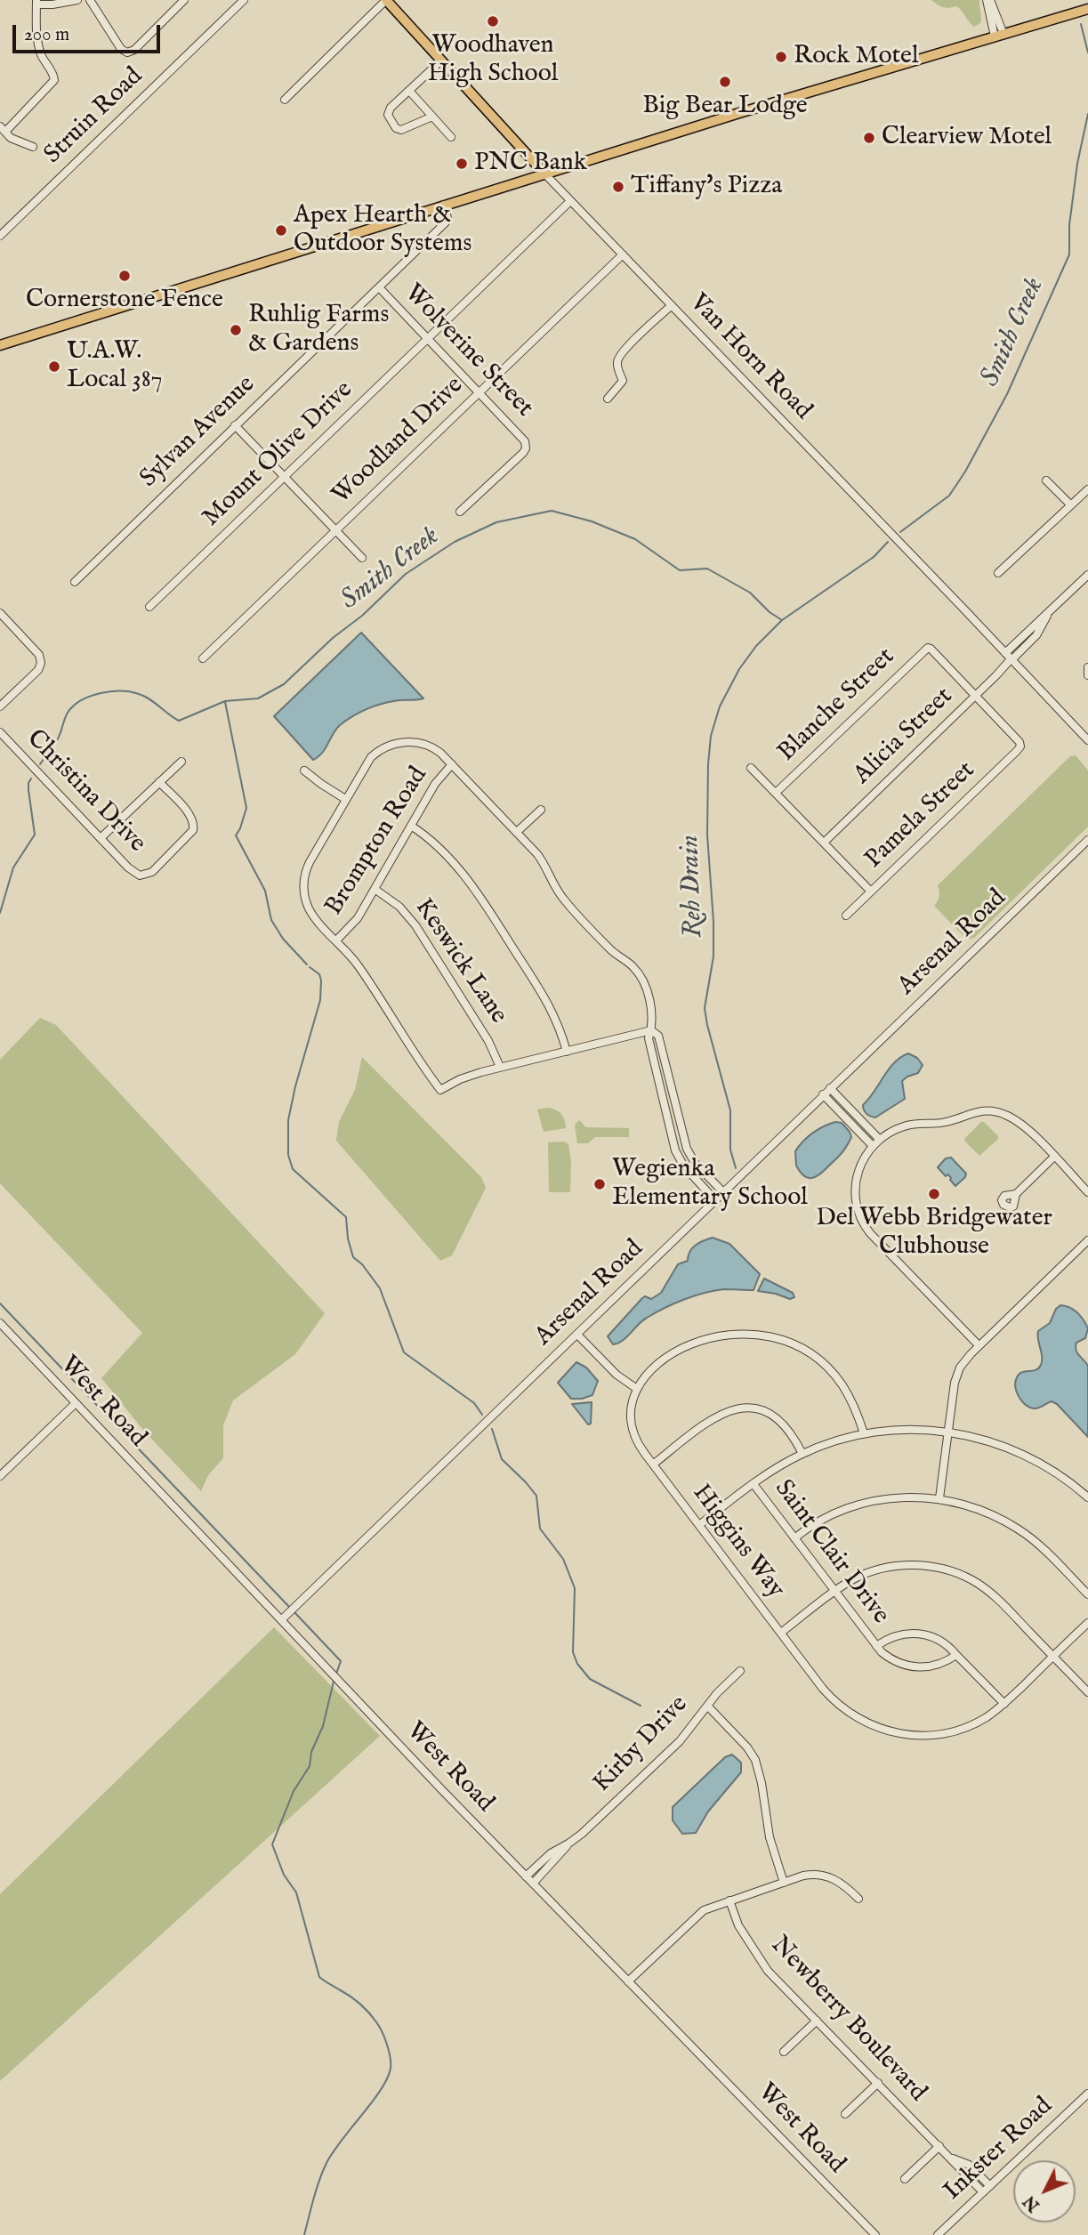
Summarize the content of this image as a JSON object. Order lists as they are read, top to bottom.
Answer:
{
  "streets": {
    "main road": ["Van Horn Road"],
    "street": [
      "Struin Road",
      "Wolverine Street",
      "Sylvan Avenue",
      "Woodland Drive",
      "Mount Olive Drive",
      "Blanche Street",
      "Alicia Street",
      "Christina Drive",
      "Pamela Street",
      "Brompton Road",
      "Arsenal Road",
      "Keswick Lane",
      "West Road",
      "Higgins Way",
      "Saint Clair Drive",
      "Kirby Drive",
      "Newberry Boulevard",
      "Inkster Road"
    ]
  },
  "crossings": [
    ["Wolverine Street", "Sylvan Avenue"],
    ["Wolverine Street", "Woodland Drive"],
    ["Wolverine Street", "Mount Olive Drive"],
    ["Van Horn Road", "Woodland Drive"],
    ["Van Horn Road", "Mount Olive Drive"],
    ["Van Horn Road", "Alicia Street"],
    ["Blanche Street", "Alicia Street"],
    ["Blanche Street", "Pamela Street"],
    ["Alicia Street", "Pamela Street"],
    ["Brompton Road", "Keswick Lane"],
    ["Arsenal Road", "West Road"],
    ["West Road", "Kirby Drive"],
    ["Higgins Way", "Saint Clair Drive"],
    ["Newberry Boulevard", "Inkster Road"]
  ],
  "water": ["Smith Creek", "Reh Drain"],
  "places": [
    "Woodhaven High School",
    "Rock Motel",
    "Big Bear Lodge",
    "Clearview Motel",
    "PNC Bank",
    "Tiffany's Pizza",
    "Apex Hearth & Outdoor Systems",
    "Cornerstone Fence",
    "Ruhlig Farms & Gardens",
    "U.A.W. Local 387",
    "Wegienka Elementary School",
    "Del Webb Bridgewater Clubhouse"
  ],
  "scale_bar": "200 m",
  "north": "bottom left"
}
